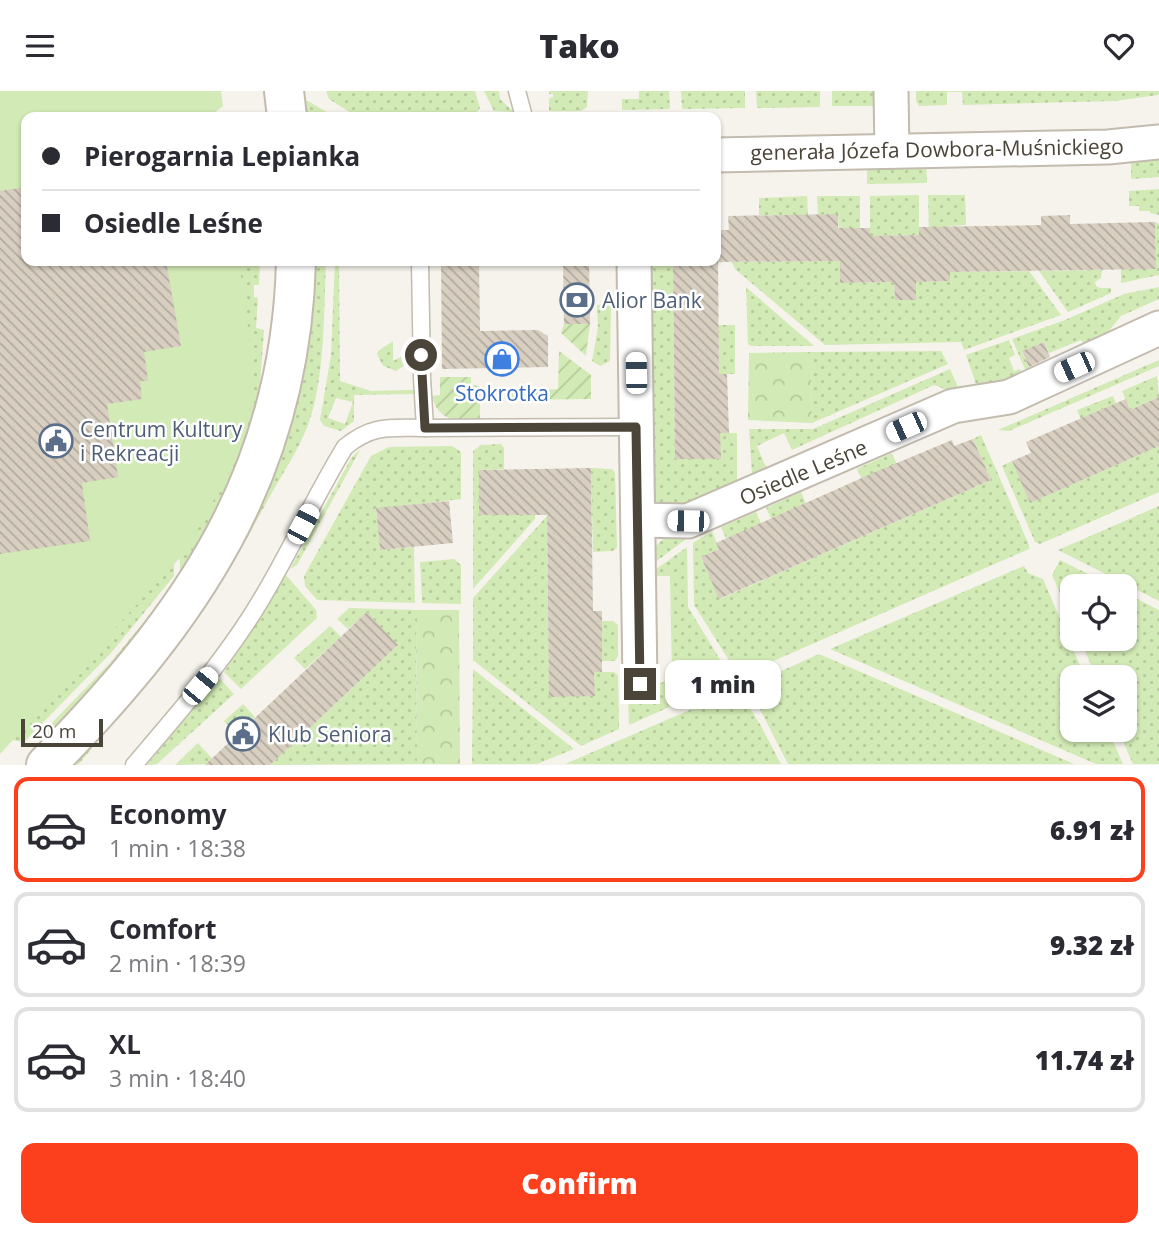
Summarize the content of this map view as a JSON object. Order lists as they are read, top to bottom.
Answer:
{
  "streets": {
    "street": ["generała Józefa Dowbora-Muśnickiego", "Osiedle Leśne"]
  },
  "places": {
    "bank": ["Alior Bank"],
    "shop": ["Stokrotka"],
    "public building": ["Centrum Kultury i Rekreacji", "Klub Seniora"]
  },
  "scale_bar": "20 m",
  "page": {
    "header": "Tako",
    "banner": ["Pierogarnia Lepianka", "Osiedle Leśne"],
    "bubble": "1 min",
    "scale": "20 m",
    "list": [
      {
        "name": "Economy",
        "note": "1 min · 18:38",
        "value": "6.91 zł"
      },
      {
        "name": "Comfort",
        "note": "2 min · 18:39",
        "value": "9.32 zł"
      },
      {
        "name": "XL",
        "note": "3 min · 18:40",
        "value": "11.74 zł"
      }
    ],
    "buttons": "Confirm"
  }
}
